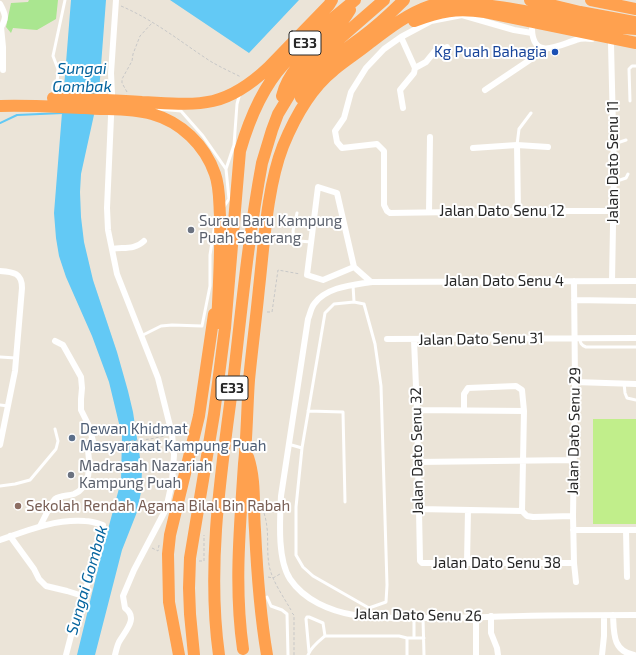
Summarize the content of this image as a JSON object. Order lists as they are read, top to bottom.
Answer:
{
  "streets": {
    "highway": ["E33"],
    "street": [
      "Jalan Dato Senu 11",
      "Jalan Dato Senu 12",
      "Jalan Dato Senu 4",
      "Jalan Dato Senu 31",
      "Jalan Dato Senu 29",
      "Jalan Dato Senu 32",
      "Jalan Dato Senu 38",
      "Jalan Dato Senu 26"
    ]
  },
  "crossings": [
    ["Jalan Dato Senu 11", "Jalan Dato Senu 12"],
    ["Jalan Dato Senu 11", "Jalan Dato Senu 4"],
    ["Jalan Dato Senu 4", "Jalan Dato Senu 29"],
    ["Jalan Dato Senu 4", "Jalan Dato Senu 26"],
    ["Jalan Dato Senu 31", "Jalan Dato Senu 29"],
    ["Jalan Dato Senu 31", "Jalan Dato Senu 32"],
    ["Jalan Dato Senu 29", "Jalan Dato Senu 38"],
    ["Jalan Dato Senu 32", "Jalan Dato Senu 38"]
  ],
  "water": ["Sungai Gombak"],
  "places": [
    "Kg Puah Bahagia",
    "Surau Baru Kampung Puah Seberang",
    "Dewan Khidmat Masyarakat Kampung Puah",
    "Madrasah Nazariah Kampung Puah",
    "Sekolah Rendah Agama Bilal Bin Rabah"
  ]
}
